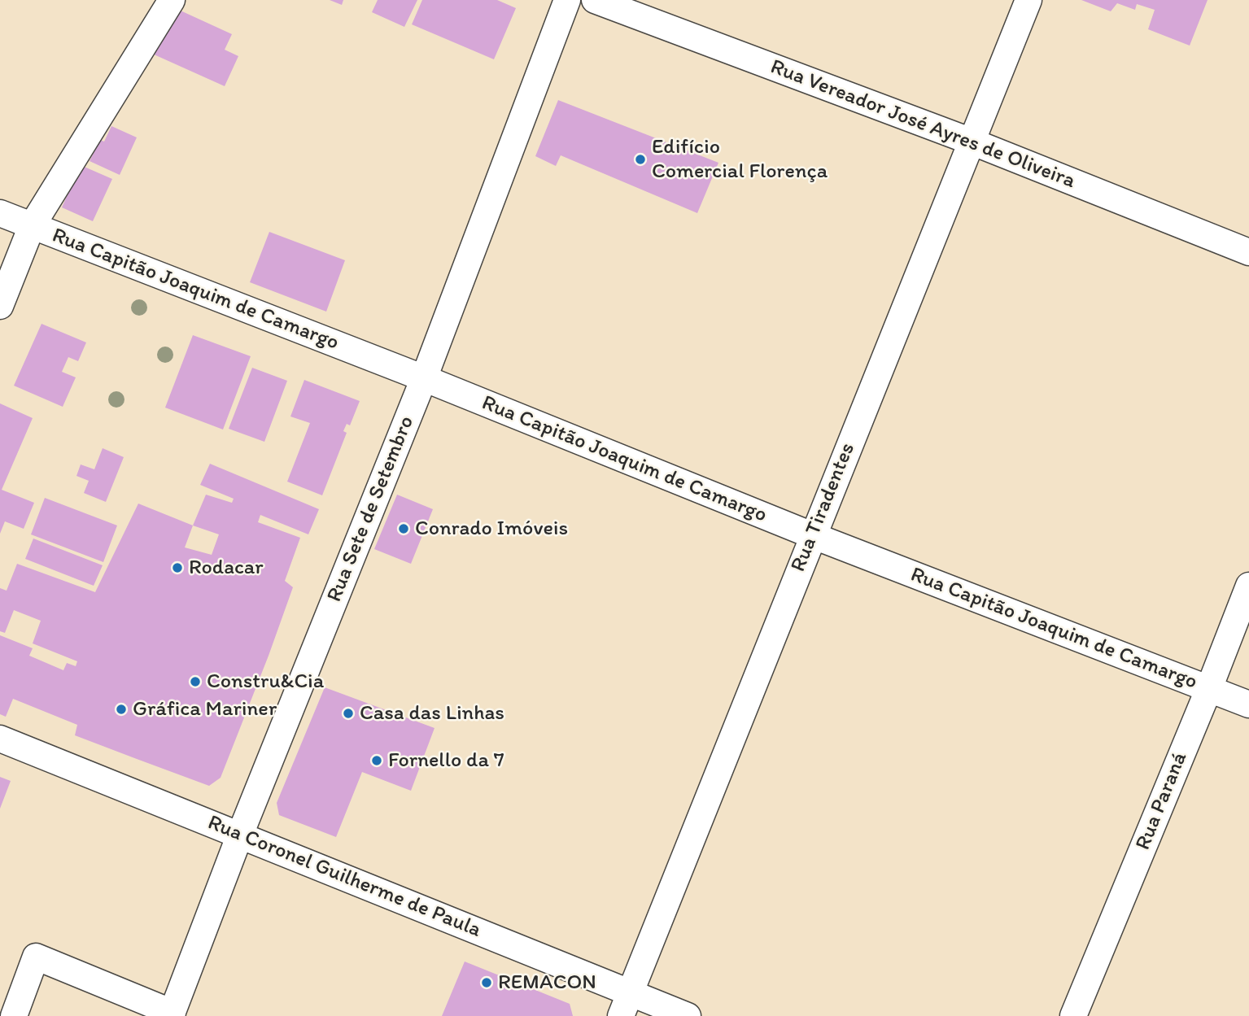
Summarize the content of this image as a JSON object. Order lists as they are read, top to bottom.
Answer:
{
  "streets": {
    "street": [
      "Rua Vereador José Ayres de Oliveira",
      "Rua Capitão Joaquim de Camargo",
      "Rua Tiradentes",
      "Rua Sete de Setembro",
      "Rua Paraná",
      "Rua Coronel Guilherme de Paula"
    ]
  },
  "crossings": [
    ["Rua Vereador José Ayres de Oliveira", "Rua Tiradentes"],
    ["Rua Capitão Joaquim de Camargo", "Rua Tiradentes"],
    ["Rua Capitão Joaquim de Camargo", "Rua Sete de Setembro"],
    ["Rua Capitão Joaquim de Camargo", "Rua Paraná"],
    ["Rua Tiradentes", "Rua Coronel Guilherme de Paula"],
    ["Rua Sete de Setembro", "Rua Coronel Guilherme de Paula"]
  ],
  "places": [
    "Edifício Comercial Florença",
    "Conrado Imóveis",
    "Rodacar",
    "Constru&Cia",
    "Gráfica Mariner",
    "Casa das Linhas",
    "Fornello da 7",
    "REMACON"
  ]
}
